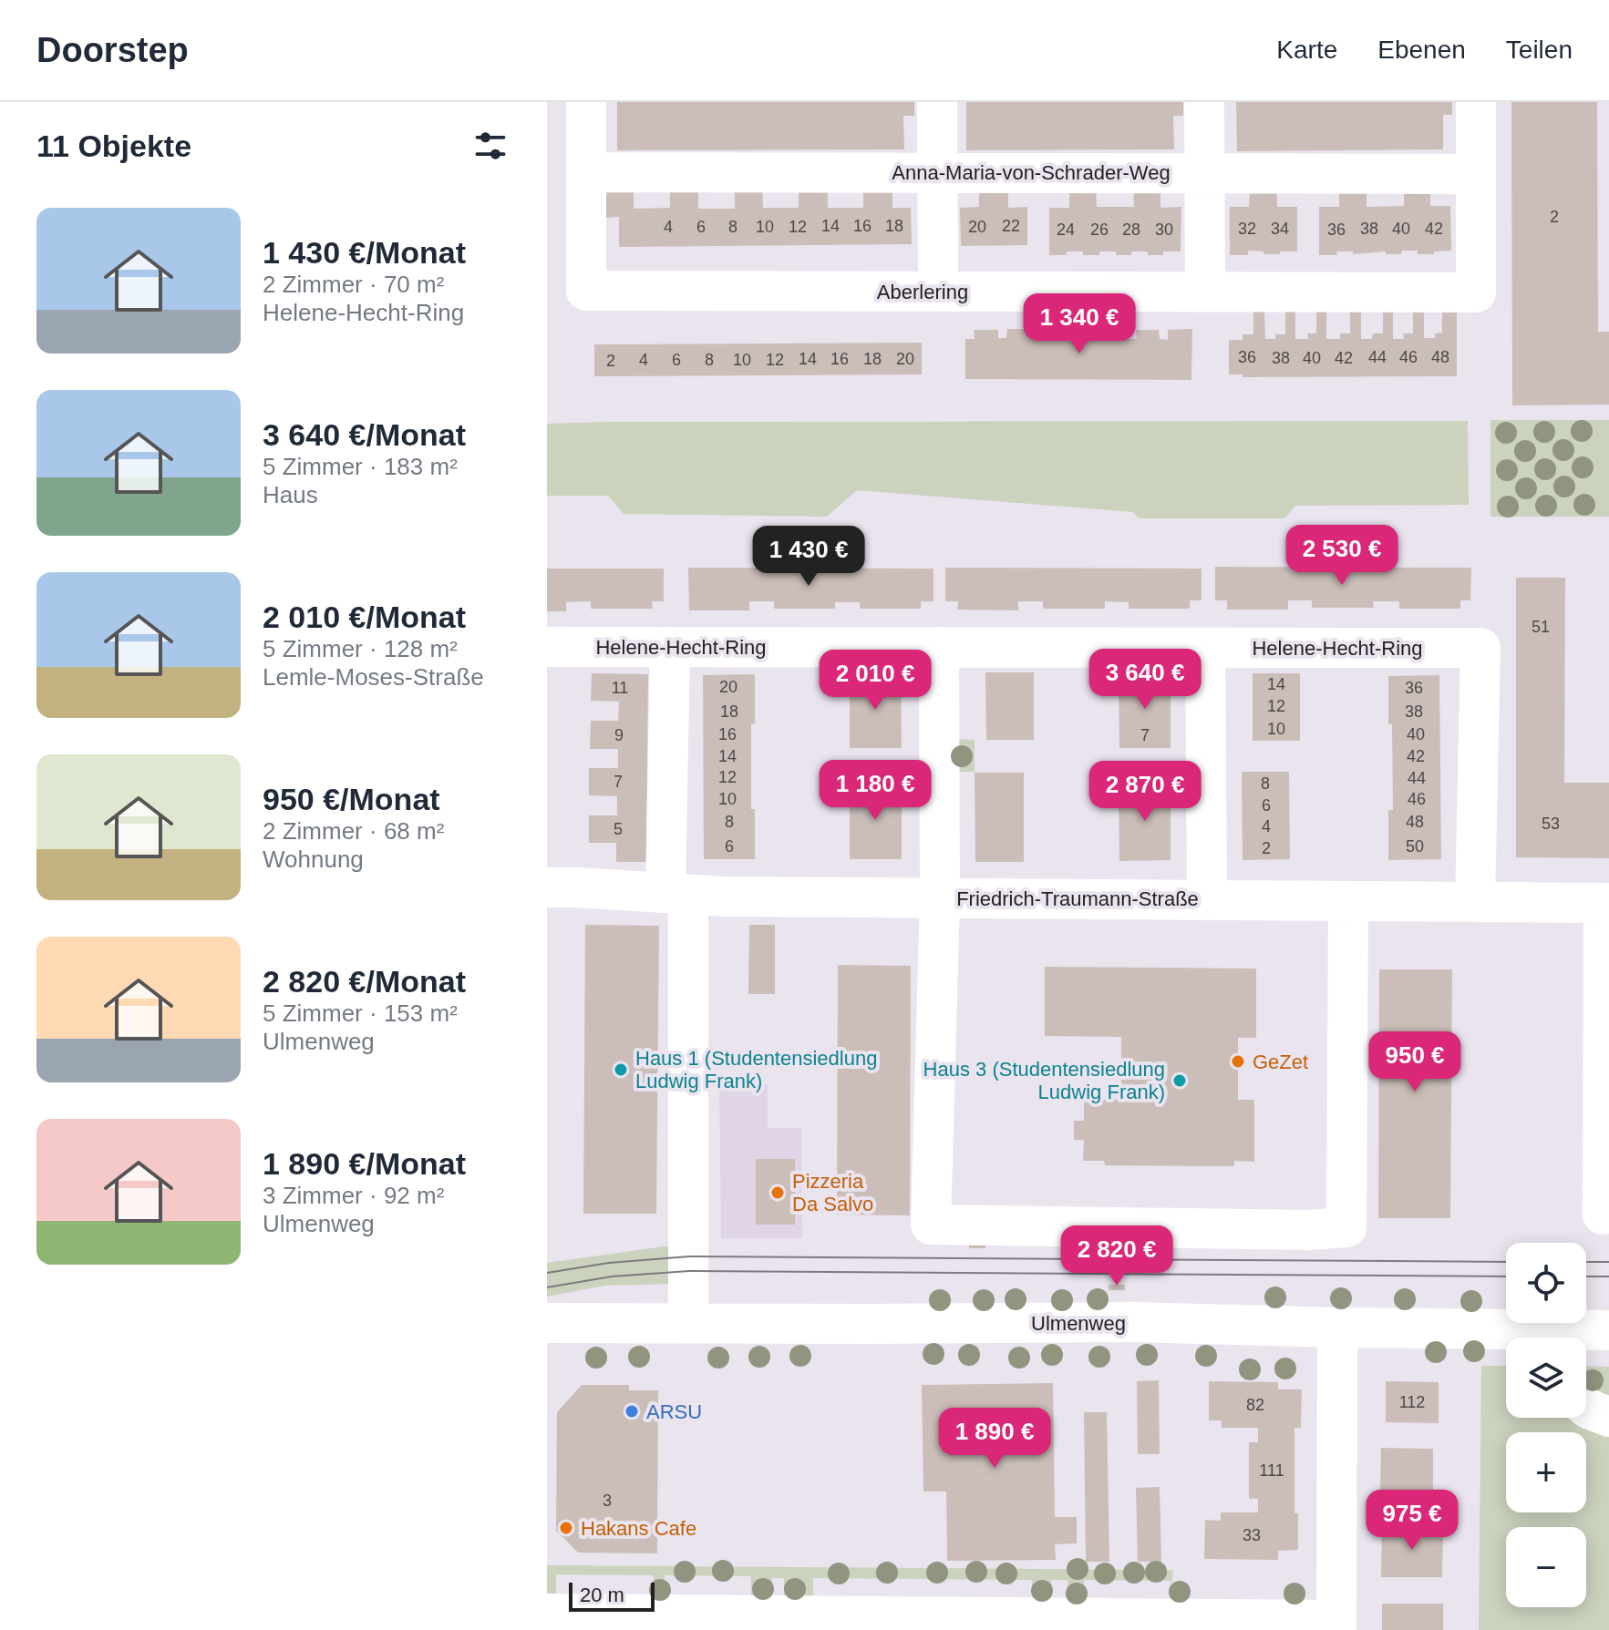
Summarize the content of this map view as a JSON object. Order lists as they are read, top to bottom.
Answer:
{
  "streets": {
    "street": [
      "Anna-Maria-von-Schrader-Weg",
      "Aberlering",
      "Helene-Hecht-Ring",
      "Friedrich-Traumann-Straße",
      "Ulmenweg"
    ]
  },
  "crossings": [
    ["Anna-Maria-von-Schrader-Weg", "Aberlering"],
    ["Helene-Hecht-Ring", "Friedrich-Traumann-Straße"]
  ],
  "places": [
    "GeZet",
    "Haus 1 (Studentensiedlung Ludwig Frank)",
    "Haus 3 (Studentensiedlung Ludwig Frank)",
    "Pizzeria Da Salvo",
    "ARSU",
    "Hakans Cafe"
  ],
  "house_numbers": [
    "2",
    "14",
    "16",
    "18",
    "22",
    "4",
    "6",
    "8",
    "10",
    "12",
    "20",
    "32",
    "34",
    "38",
    "40",
    "42",
    "24",
    "26",
    "28",
    "30",
    "36",
    "36",
    "44",
    "46",
    "48",
    "38",
    "40",
    "42",
    "14",
    "16",
    "18",
    "20",
    "4",
    "6",
    "8",
    "10",
    "12",
    "2",
    "51",
    "14",
    "20",
    "11",
    "36",
    "12",
    "18",
    "38",
    "10",
    "16",
    "40",
    "9",
    "7",
    "14",
    "42",
    "12",
    "44",
    "7",
    "8",
    "10",
    "46",
    "6",
    "8",
    "48",
    "53",
    "4",
    "5",
    "6",
    "50",
    "2",
    "112",
    "82",
    "111",
    "3",
    "33"
  ],
  "scale_bar": "20 m",
  "page": {
    "header": "Doorstep",
    "nav": ["Karte", "Ebenen", "Teilen"],
    "heading": "11 Objekte",
    "list": [
      {
        "name": "1 430 €/Monat",
        "note": "2 Zimmer · 70 m² · Helene-Hecht-Ring"
      },
      {
        "name": "3 640 €/Monat",
        "note": "5 Zimmer · 183 m² · Haus"
      },
      {
        "name": "2 010 €/Monat",
        "note": "5 Zimmer · 128 m² · Lemle-Moses-Straße"
      },
      {
        "name": "950 €/Monat",
        "note": "2 Zimmer · 68 m² · Wohnung"
      },
      {
        "name": "2 820 €/Monat",
        "note": "5 Zimmer · 153 m² · Ulmenweg"
      },
      {
        "name": "1 890 €/Monat",
        "note": "3 Zimmer · 92 m² · Ulmenweg"
      }
    ],
    "price": [
      "1 340 €",
      "2 530 €",
      "1 430 €",
      "3 640 €",
      "2 010 €",
      "1 180 €",
      "2 870 €",
      "950 €",
      "2 820 €",
      "1 890 €",
      "975 €"
    ],
    "map_buttons": ["+", "−"],
    "scale": "20 m"
  }
}
